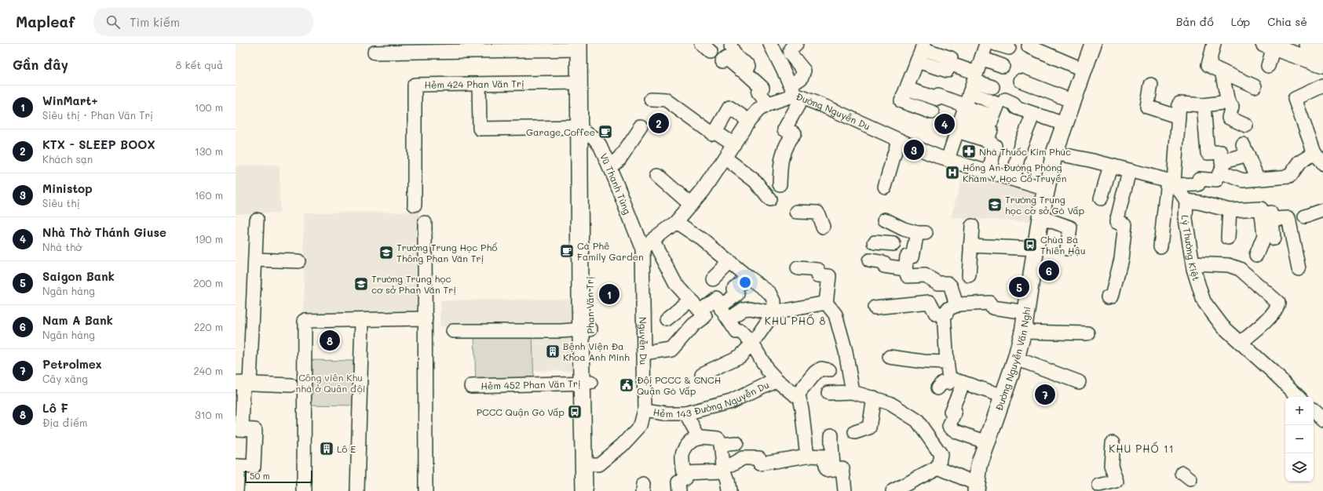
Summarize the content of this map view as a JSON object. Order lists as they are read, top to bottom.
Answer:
{
  "streets": {
    "main road": ["Phan Văn Trị", "Đường Nguyễn Văn Nghi"],
    "street": [
      "Hẻm 424 Phan Văn Trị",
      "Đường Nguyễn Du",
      "Vũ Thanh Tùng",
      "Lý Thường Kiệt",
      "Nguyễn Du",
      "Hẻm 452 Phan Văn Trị",
      "Hẻm 143 Đường Nguyễn Du"
    ]
  },
  "crossings": [
    ["Hẻm 424 Phan Văn Trị", "Phan Văn Trị"],
    ["Đường Nguyễn Du", "Vũ Thanh Tùng"],
    ["Đường Nguyễn Du", "Nguyễn Du"],
    ["Đường Nguyễn Du", "Đường Nguyễn Văn Nghi"],
    ["Vũ Thanh Tùng", "Phan Văn Trị"],
    ["Vũ Thanh Tùng", "Nguyễn Du"],
    ["Phan Văn Trị", "Nguyễn Du"],
    ["Phan Văn Trị", "Hẻm 452 Phan Văn Trị"],
    ["Nguyễn Du", "Hẻm 143 Đường Nguyễn Du"]
  ],
  "districts": ["KHU PHỐ 8", "KHU PHỐ 11"],
  "parks": ["Công viên Khu nhà ở Quân đội"],
  "places": {
    "cafe": ["Garage Coffee", "Cà Phê Family Garden"],
    "pharmacy": ["Nhà Thuốc Kim Phúc"],
    "hospital": ["Hồng An Đường Phòng Khám Y Học Cổ Truyền"],
    "school or university": ["Trường Trung học cơ sở Gò Vấp", "Trường Trung Học Phổ Thông Phan Văn Trị", "Trường Trung học cơ sở Phan Văn Trị"],
    "bus stop": ["Chùa Bà Thiên Hậu", "PCCC Quận Gò Vấp"],
    "building": ["Bệnh Viện Đa Khoa Anh Minh", "Lô E"],
    "public building": ["Đội PCCC & CNCH Quận Gò Vấp"]
  },
  "scale_bar": "50 m",
  "page": {
    "header": "Mapleaf",
    "search": "Tìm kiếm",
    "nav": ["Bản đồ", "Lớp", "Chia sẻ"],
    "heading": ["Gần đây", "8 kết quả"],
    "list": [
      {
        "mark": "1",
        "name": "WinMart+",
        "note": "Siêu thị · Phan Văn Trị",
        "value": "100 m"
      },
      {
        "mark": "2",
        "name": "KTX - SLEEP BOOX",
        "note": "Khách sạn",
        "value": "130 m"
      },
      {
        "mark": "3",
        "name": "Ministop",
        "note": "Siêu thị",
        "value": "160 m"
      },
      {
        "mark": "4",
        "name": "Nhà Thờ Thánh Giuse",
        "note": "Nhà thờ",
        "value": "190 m"
      },
      {
        "mark": "5",
        "name": "Saigon Bank",
        "note": "Ngân hàng",
        "value": "200 m"
      },
      {
        "mark": "6",
        "name": "Nam A Bank",
        "note": "Ngân hàng",
        "value": "220 m"
      },
      {
        "mark": "7",
        "name": "Petrolmex",
        "note": "Cây xăng",
        "value": "240 m"
      },
      {
        "mark": "8",
        "name": "Lô F",
        "note": "Địa điểm",
        "value": "310 m"
      }
    ],
    "pins": [
      "2",
      "4",
      "3",
      "6",
      "5",
      "1",
      "8",
      "7"
    ],
    "map_buttons": ["+", "−"],
    "scale": "50 m"
  }
}
